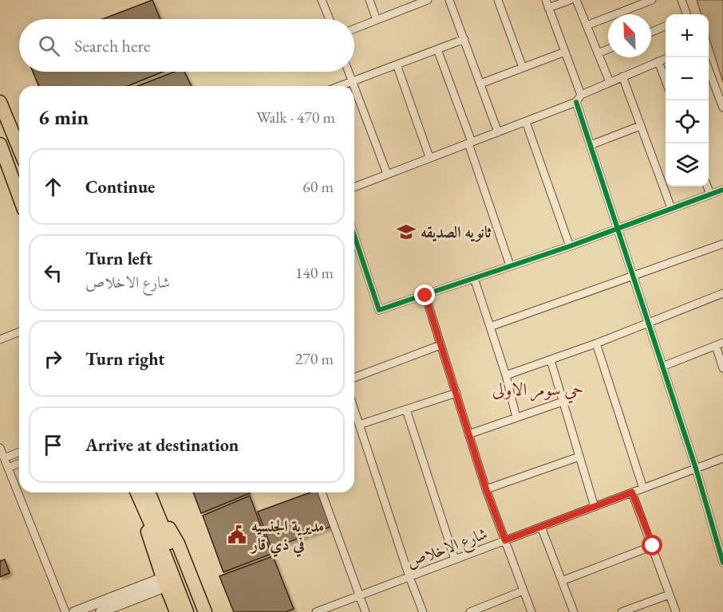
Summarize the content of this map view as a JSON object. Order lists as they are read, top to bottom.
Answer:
{
  "streets": {
    "street": ["شارع الاخلاص"]
  },
  "districts": ["حي سومر الاولى"],
  "places": {
    "school or university": ["ثانويه الصديقه"],
    "public building": ["مديرية الجنسيه في ذي قار"]
  },
  "north": "top left",
  "page": {
    "map_buttons": ["+", "−"],
    "search": "Search here",
    "heading": ["6 min", "Walk · 470 m"],
    "list": [
      ["Continue", "60 m"],
      ["Turn left", "شارع الاخلاص", "140 m"],
      ["Turn right", "270 m"],
      "Arrive at destination"
    ]
  }
}
